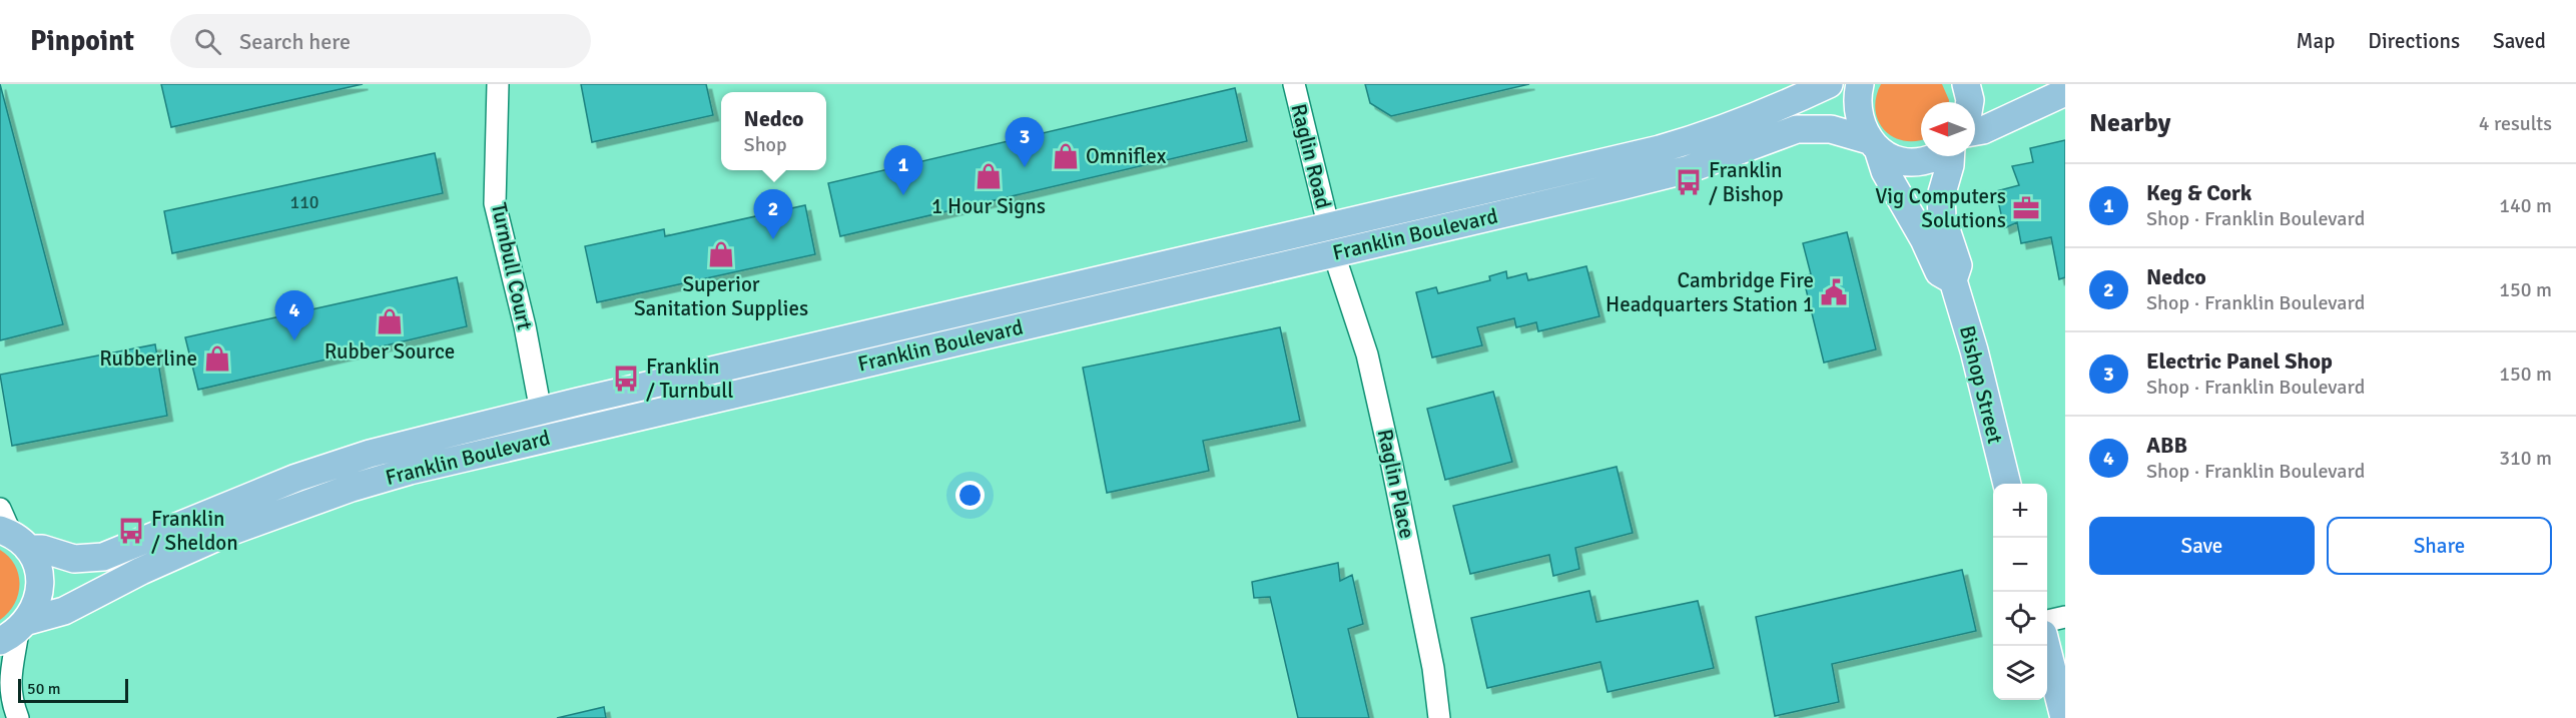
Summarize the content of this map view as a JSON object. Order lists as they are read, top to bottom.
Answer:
{
  "streets": {
    "main road": ["Franklin Boulevard", "Bishop Street"],
    "street": ["Raglin Road", "Turnbull Court", "Raglin Place"]
  },
  "crossings": [
    ["Raglin Road", "Franklin Boulevard"],
    ["Raglin Road", "Raglin Place"],
    ["Franklin Boulevard", "Turnbull Court"],
    ["Franklin Boulevard", "Bishop Street"],
    ["Franklin Boulevard", "Raglin Place"]
  ],
  "places": {
    "shop": [
      "Omniflex",
      "1 Hour Signs",
      "Superior Sanitation Supplies",
      "Rubber Source",
      "Rubberline"
    ],
    "bus stop": ["Franklin / Bishop", "Franklin / Turnbull", "Franklin / Sheldon"],
    "office": ["Vig Computers Solutions"],
    "public building": ["Cambridge Fire Headquarters Station 1"]
  },
  "house_numbers": ["110"],
  "scale_bar": "50 m",
  "north": "left",
  "page": {
    "header": "Pinpoint",
    "search": "Search here",
    "nav": ["Map", "Directions", "Saved"],
    "heading": ["Nearby", "4 results"],
    "popup": ["Nedco", "Shop"],
    "pins": [
      "3",
      "1",
      "2",
      "4"
    ],
    "list": [
      {
        "mark": "1",
        "name": "Keg & Cork",
        "note": "Shop · Franklin Boulevard",
        "value": "140 m"
      },
      {
        "mark": "2",
        "name": "Nedco",
        "note": "Shop · Franklin Boulevard",
        "value": "150 m"
      },
      {
        "mark": "3",
        "name": "Electric Panel Shop",
        "note": "Shop · Franklin Boulevard",
        "value": "150 m"
      },
      {
        "mark": "4",
        "name": "ABB",
        "note": "Shop · Franklin Boulevard",
        "value": "310 m"
      }
    ],
    "map_buttons": ["+", "−"],
    "buttons": ["Save", "Share"],
    "scale": "50 m"
  }
}
